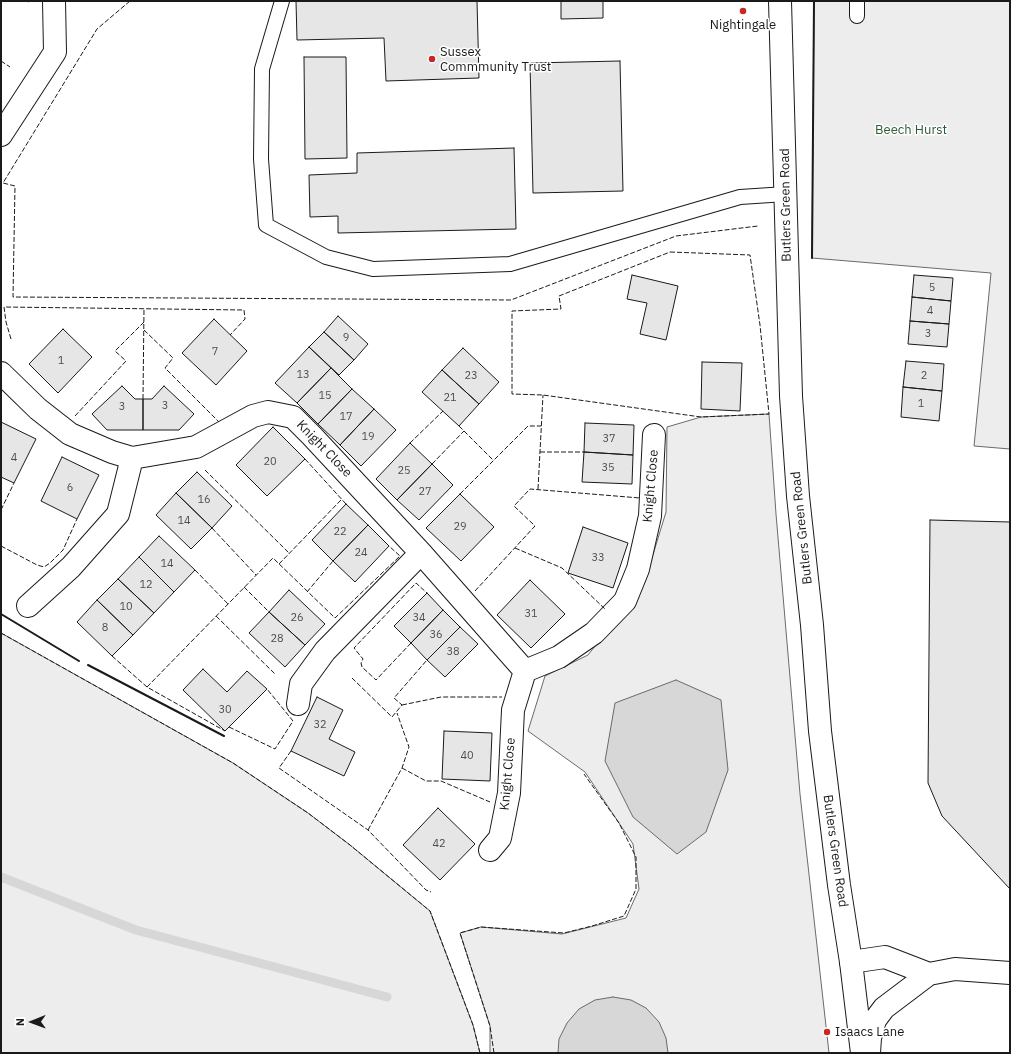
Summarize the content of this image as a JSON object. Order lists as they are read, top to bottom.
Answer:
{
  "streets": {
    "street": ["Butlers Green Road", "Knight Close"]
  },
  "parks": ["Beech Hurst"],
  "places": ["Nightingale", "Sussex Commmunity Trust", "Isaacs Lane"],
  "house_numbers": [
    "5",
    "4",
    "3",
    "9",
    "7",
    "1",
    "13",
    "23",
    "2",
    "15",
    "21",
    "1",
    "3",
    "3",
    "17",
    "19",
    "37",
    "4",
    "20",
    "35",
    "25",
    "6",
    "27",
    "16",
    "14",
    "29",
    "22",
    "24",
    "33",
    "14",
    "12",
    "10",
    "31",
    "26",
    "34",
    "8",
    "36",
    "28",
    "38",
    "30",
    "32",
    "40",
    "42"
  ],
  "north": "left"
}
